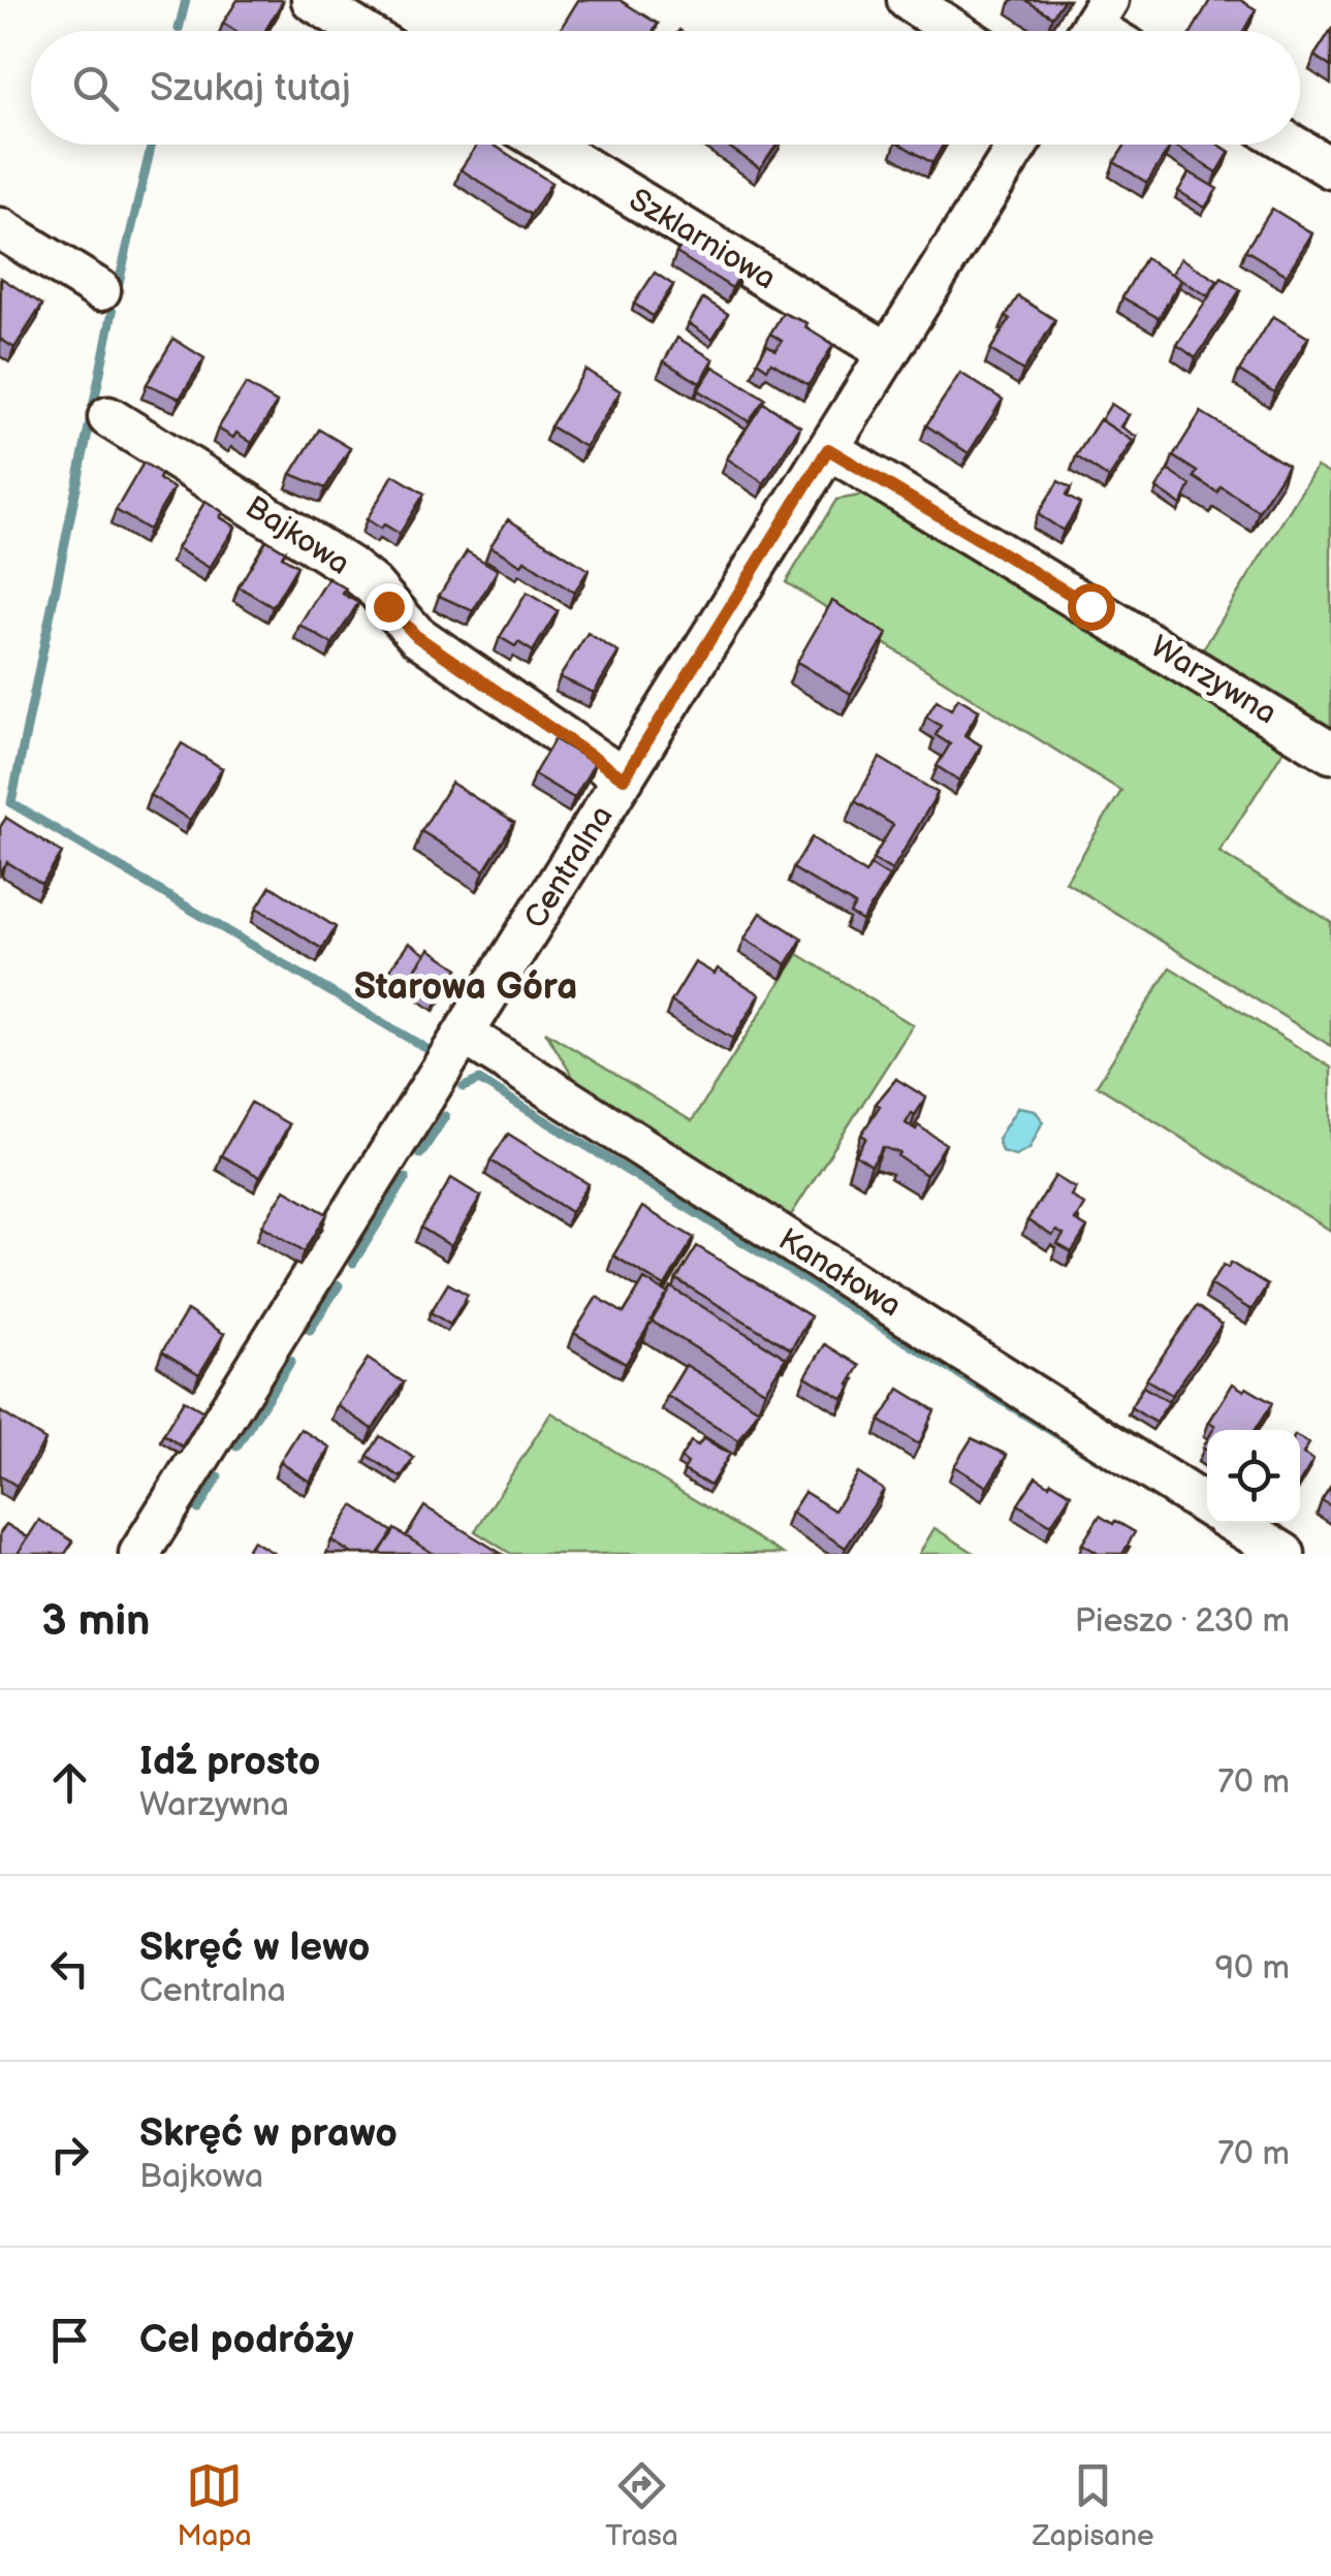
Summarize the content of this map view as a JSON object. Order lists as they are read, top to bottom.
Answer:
{
  "streets": {
    "street": [
      "Szklarniowa",
      "Bajkowa",
      "Warzywna",
      "Centralna",
      "Kanałowa"
    ]
  },
  "crossings": [
    ["Szklarniowa", "Centralna"],
    ["Bajkowa", "Centralna"],
    ["Warzywna", "Centralna"],
    ["Centralna", "Kanałowa"]
  ],
  "districts": ["Starowa Góra"],
  "page": {
    "search": "Szukaj tutaj",
    "heading": ["3 min", "Pieszo · 230 m"],
    "list": [
      ["Idź prosto", "Warzywna", "70 m"],
      ["Skręć w lewo", "Centralna", "90 m"],
      ["Skręć w prawo", "Bajkowa", "70 m"],
      "Cel podróży"
    ],
    "nav": ["Mapa", "Trasa", "Zapisane"]
  }
}
